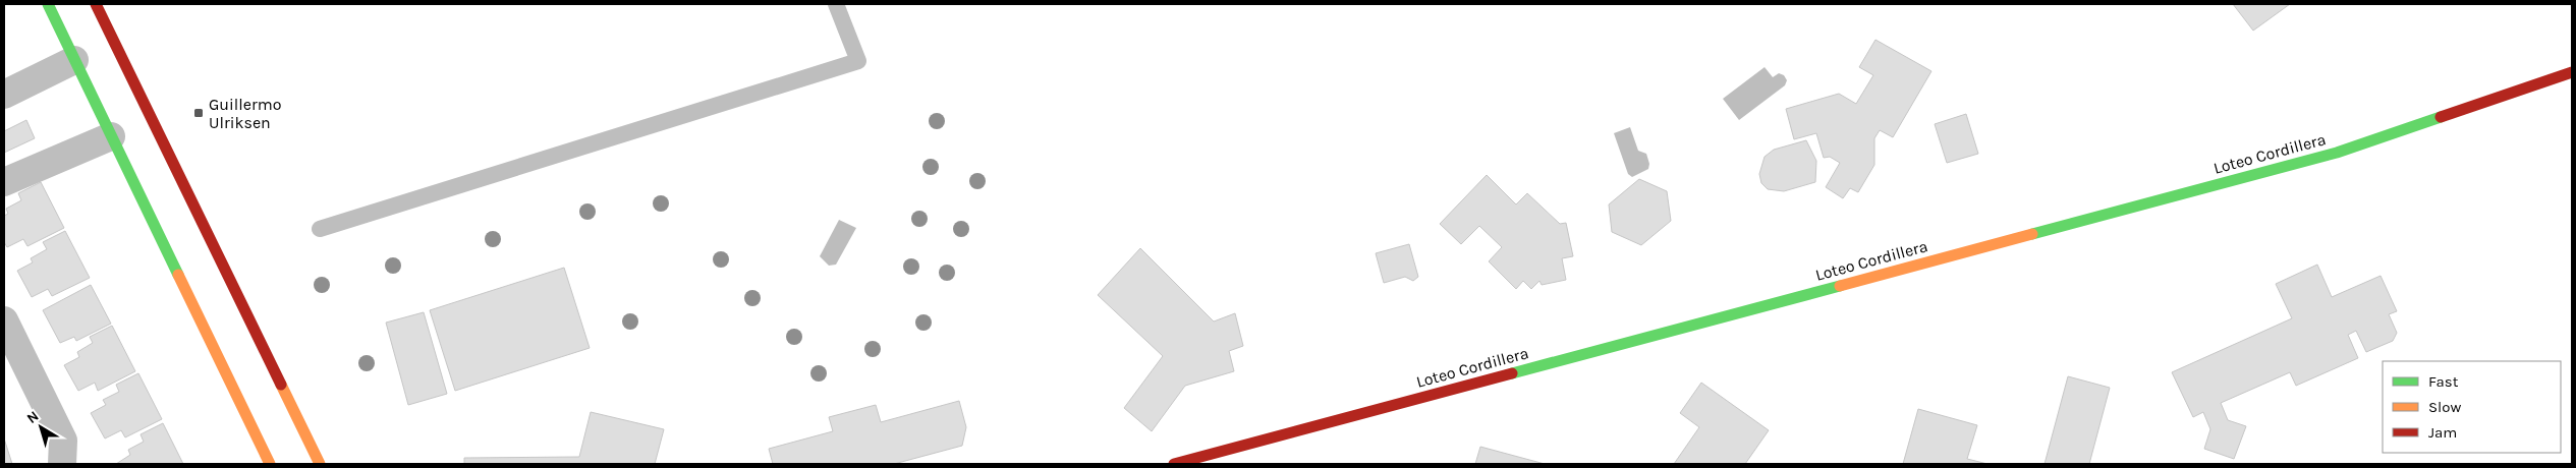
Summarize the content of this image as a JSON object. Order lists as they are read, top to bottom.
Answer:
{
  "streets": {
    "street": ["Loteo Cordillera"]
  },
  "places": {
    "transit": ["Guillermo Ulriksen"]
  },
  "legend": ["Fast", "Slow", "Jam"],
  "north": "top left"
}
